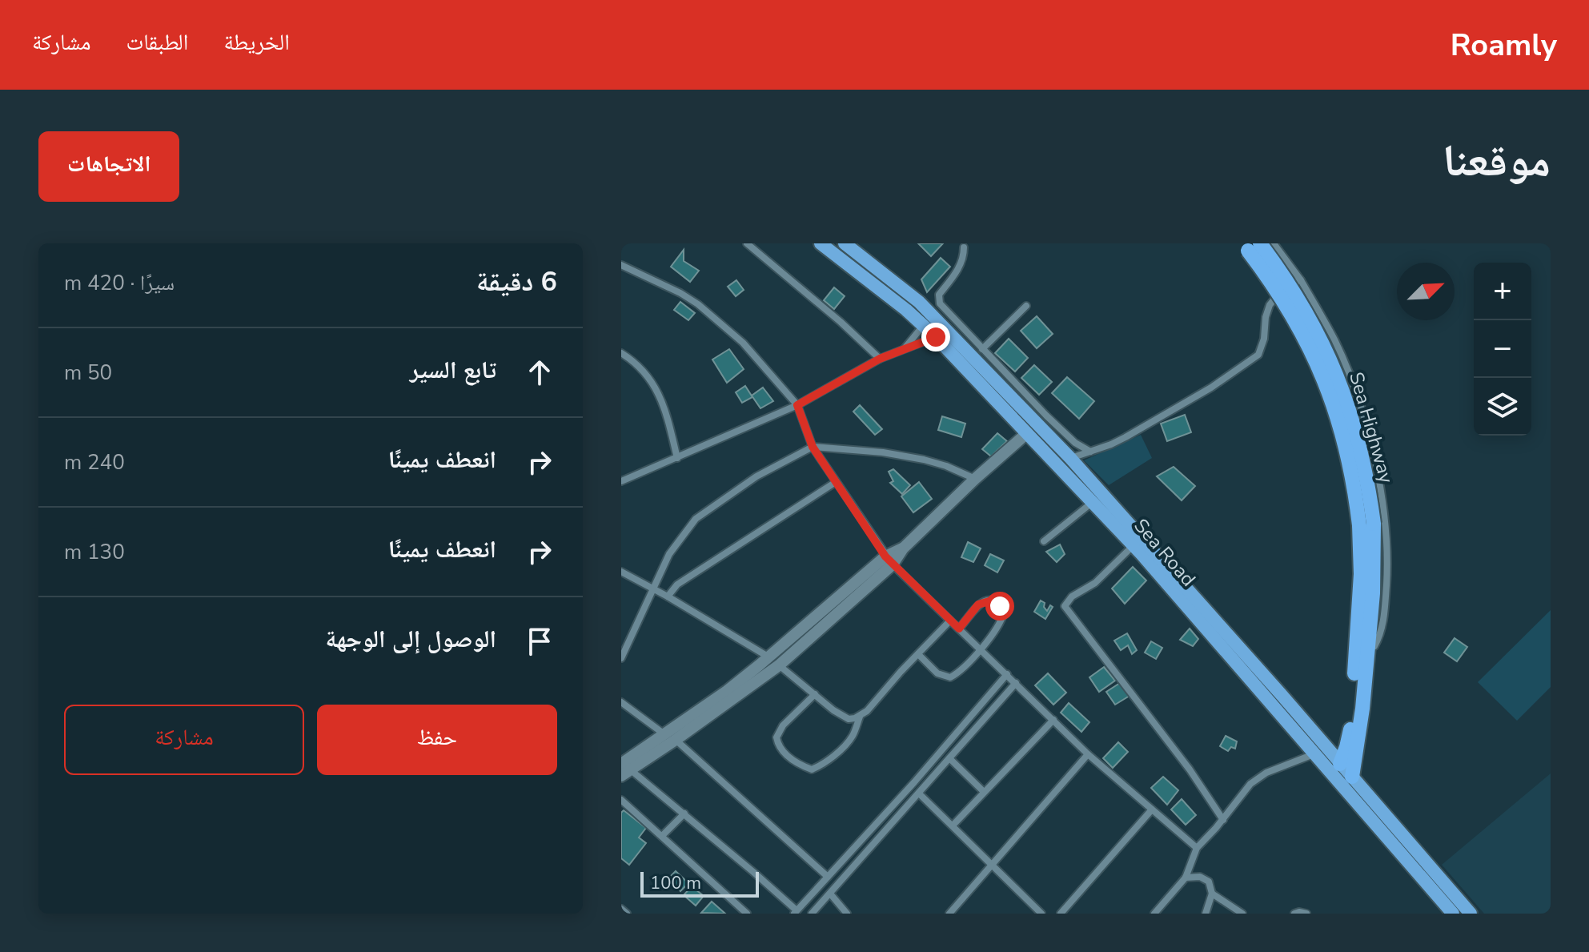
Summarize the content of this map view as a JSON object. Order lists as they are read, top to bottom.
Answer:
{
  "streets": {
    "highway": ["Sea Highway", "Sea Road"]
  },
  "scale_bar": "100 m",
  "north": "top right",
  "page": {
    "header": "Roamly",
    "nav": ["الخريطة", "الطبقات", "مشاركة"],
    "title": "موقعنا",
    "buttons": [
      "الاتجاهات",
      ["حفظ", "مشاركة"]
    ],
    "heading": ["6 دقيقة", "سيرًا · 420 m"],
    "map_buttons": ["+", "−"],
    "list": [
      ["تابع السير", "50 m"],
      ["انعطف يمينًا", "240 m"],
      ["انعطف يمينًا", "130 m"],
      "الوصول إلى الوجهة"
    ],
    "scale": "100 m"
  }
}
